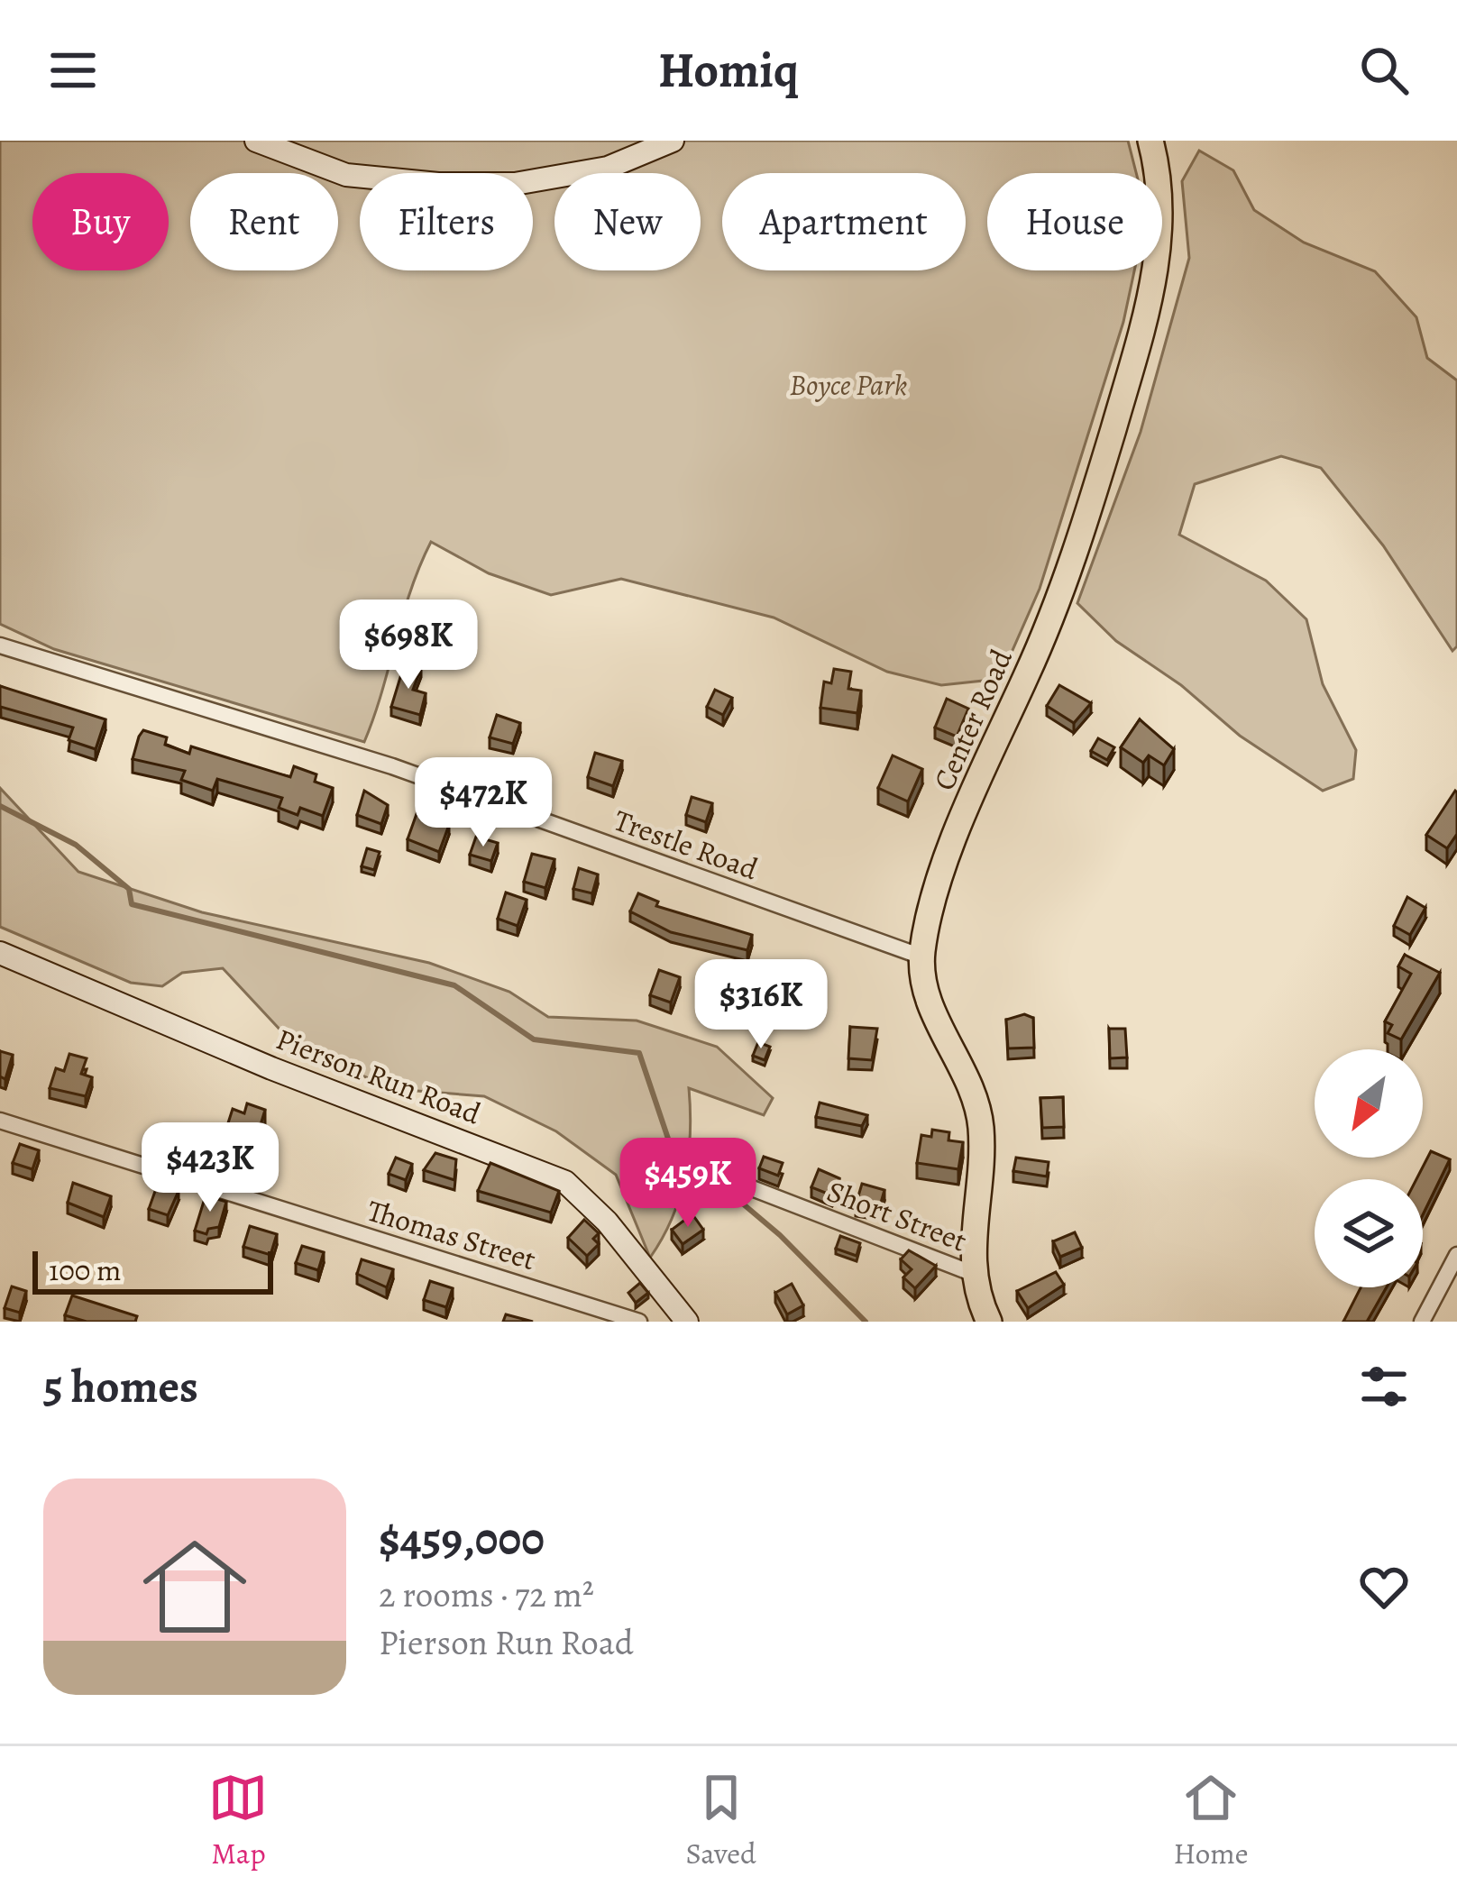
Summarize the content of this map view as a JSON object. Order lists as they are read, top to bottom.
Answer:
{
  "streets": {
    "main road": ["Center Road"],
    "street": [
      "Trestle Road",
      "Pierson Run Road",
      "Short Street",
      "Thomas Street"
    ]
  },
  "crossings": [
    ["Center Road", "Trestle Road"],
    ["Center Road", "Short Street"]
  ],
  "parks": ["Boyce Park"],
  "scale_bar": "100 m",
  "north": "bottom left",
  "page": {
    "header": "Homiq",
    "chip": [
      "Buy",
      "Rent",
      "Filters",
      "New",
      "Apartment",
      "House"
    ],
    "price": [
      "$698K",
      "$472K",
      "$316K",
      "$423K",
      "$459K"
    ],
    "scale": "100 m",
    "heading": "5 homes",
    "list": [
      {
        "name": "$459,000",
        "note": "2 rooms · 72 m² · Pierson Run Road"
      }
    ],
    "tabs": ["Map", "Saved", "Home"]
  }
}
